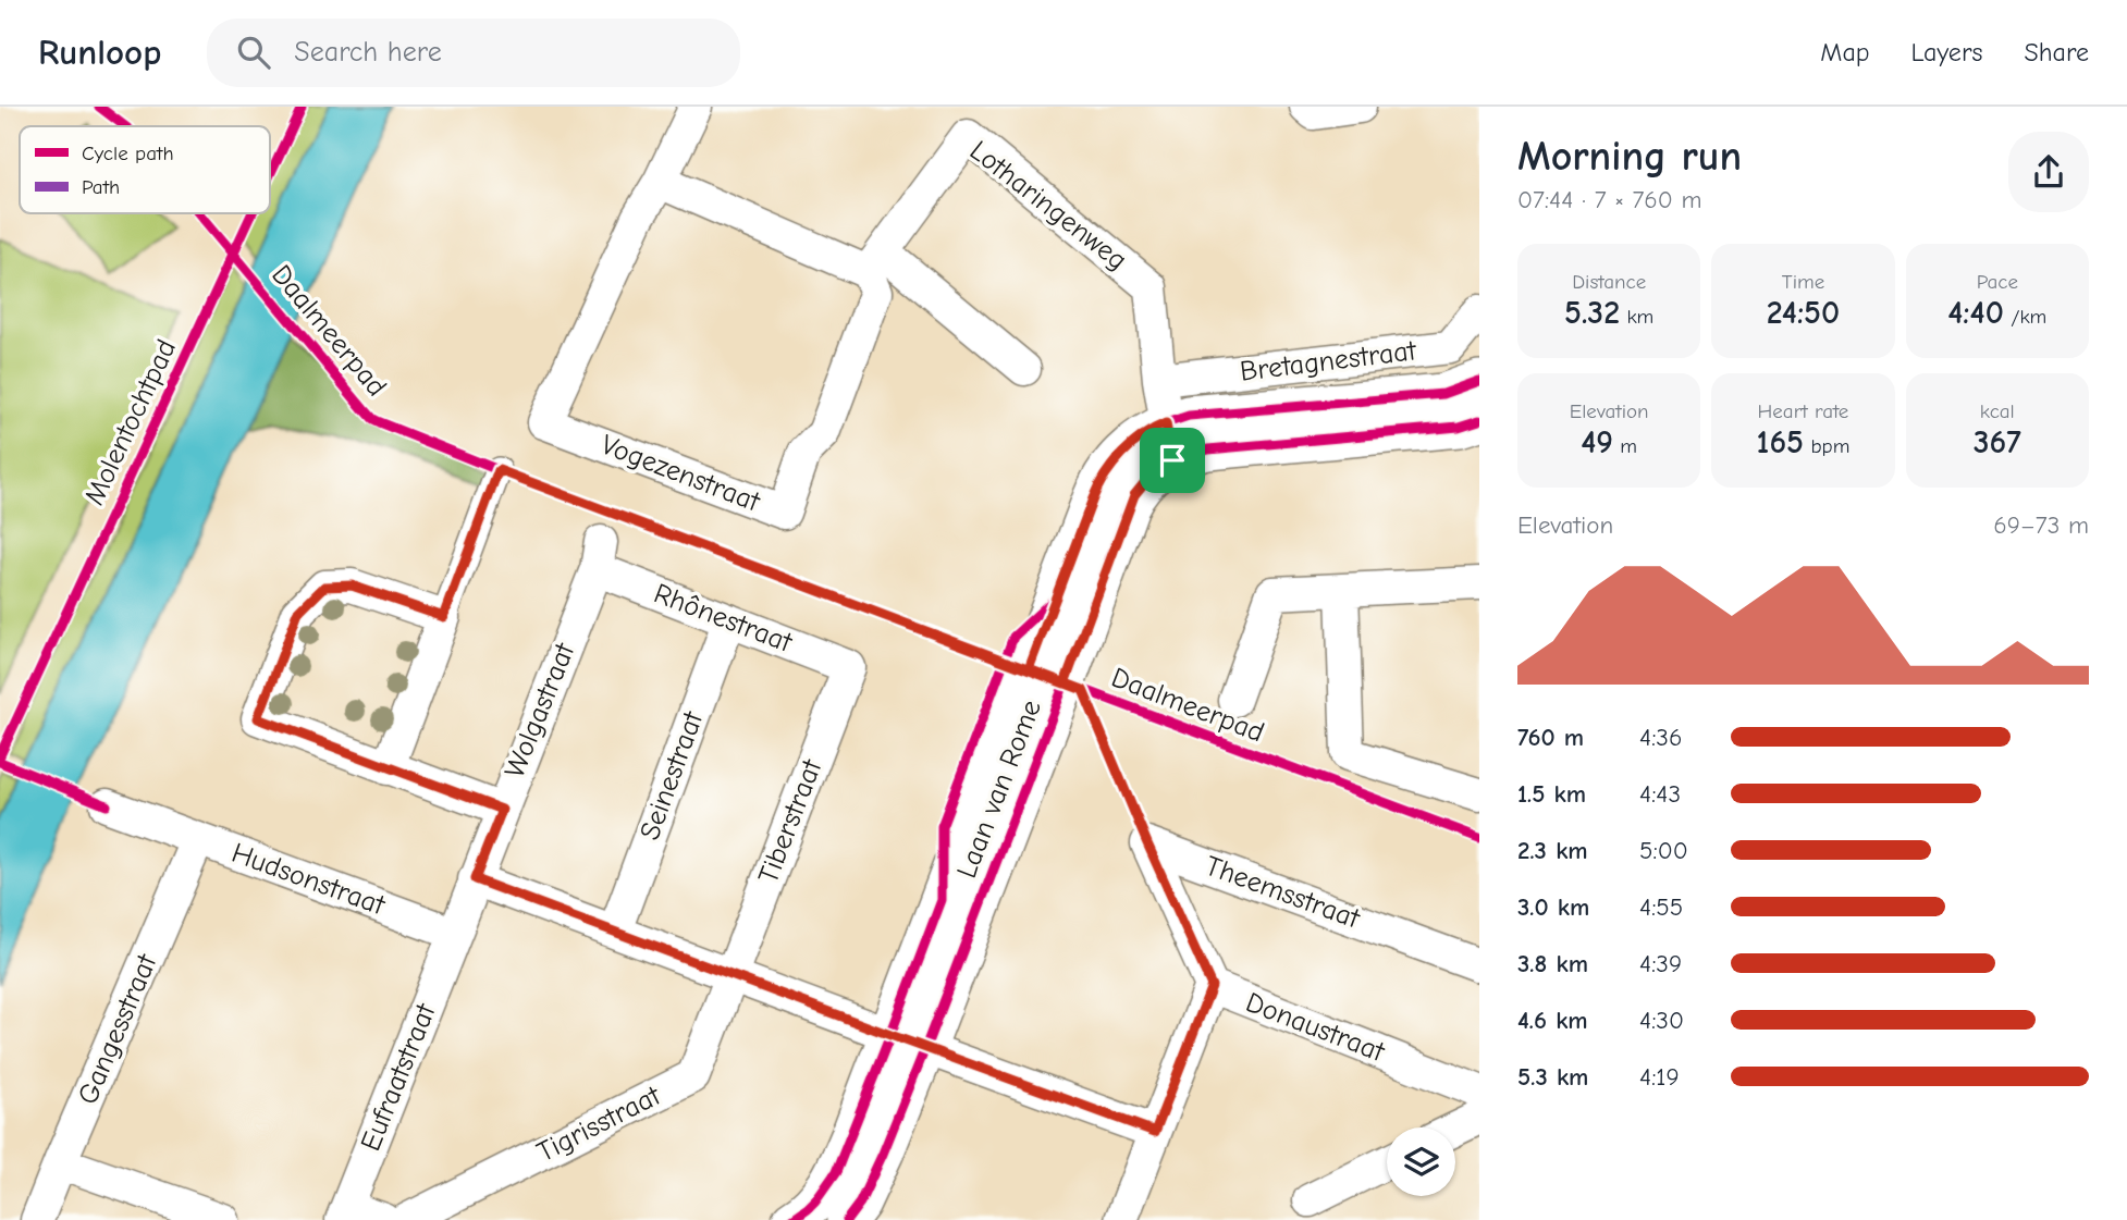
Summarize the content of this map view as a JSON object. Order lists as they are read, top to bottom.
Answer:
{
  "streets": {
    "street": [
      "Lotharingenweg",
      "Bretagnestraat",
      "Vogezenstraat",
      "Rhônestraat",
      "Wolgastraat",
      "Seinestraat",
      "Laan van Rome",
      "Tiberstraat",
      "Hudsonstraat",
      "Theemsstraat",
      "Donaustraat",
      "Gangesstraat",
      "Eufraatstraat",
      "Tigrisstraat"
    ],
    "cycle path": ["Daalmeerpad", "Molentochtpad"]
  },
  "crossings": [
    ["Lotharingenweg", "Bretagnestraat"],
    ["Lotharingenweg", "Vogezenstraat"],
    ["Lotharingenweg", "Laan van Rome"],
    ["Rhônestraat", "Wolgastraat"],
    ["Rhônestraat", "Seinestraat"],
    ["Rhônestraat", "Tiberstraat"],
    ["Tiberstraat", "Tigrisstraat"],
    ["Hudsonstraat", "Gangesstraat"],
    ["Hudsonstraat", "Eufraatstraat"],
    ["Theemsstraat", "Donaustraat"]
  ],
  "legend": ["Cycle path", "Path"],
  "page": {
    "header": "Runloop",
    "search": "Search here",
    "nav": ["Map", "Layers", "Share"],
    "heading": ["Morning run", "07:44 · 7 × 760 m"],
    "stats": [
      ["Distance", "5.32 km"],
      ["Time", "24:50"],
      ["Pace", "4:40 /km"],
      ["Elevation", "49 m"],
      ["Heart rate", "165 bpm"],
      ["kcal", "367"]
    ],
    "chart": ["Elevation", "69–73 m"],
    "list": [
      {
        "name": "760 m",
        "note": "4:36"
      },
      {
        "name": "1.5 km",
        "note": "4:43"
      },
      {
        "name": "2.3 km",
        "note": "5:00"
      },
      {
        "name": "3.0 km",
        "note": "4:55"
      },
      {
        "name": "3.8 km",
        "note": "4:39"
      },
      {
        "name": "4.6 km",
        "note": "4:30"
      },
      {
        "name": "5.3 km",
        "note": "4:19"
      }
    ]
  }
}
